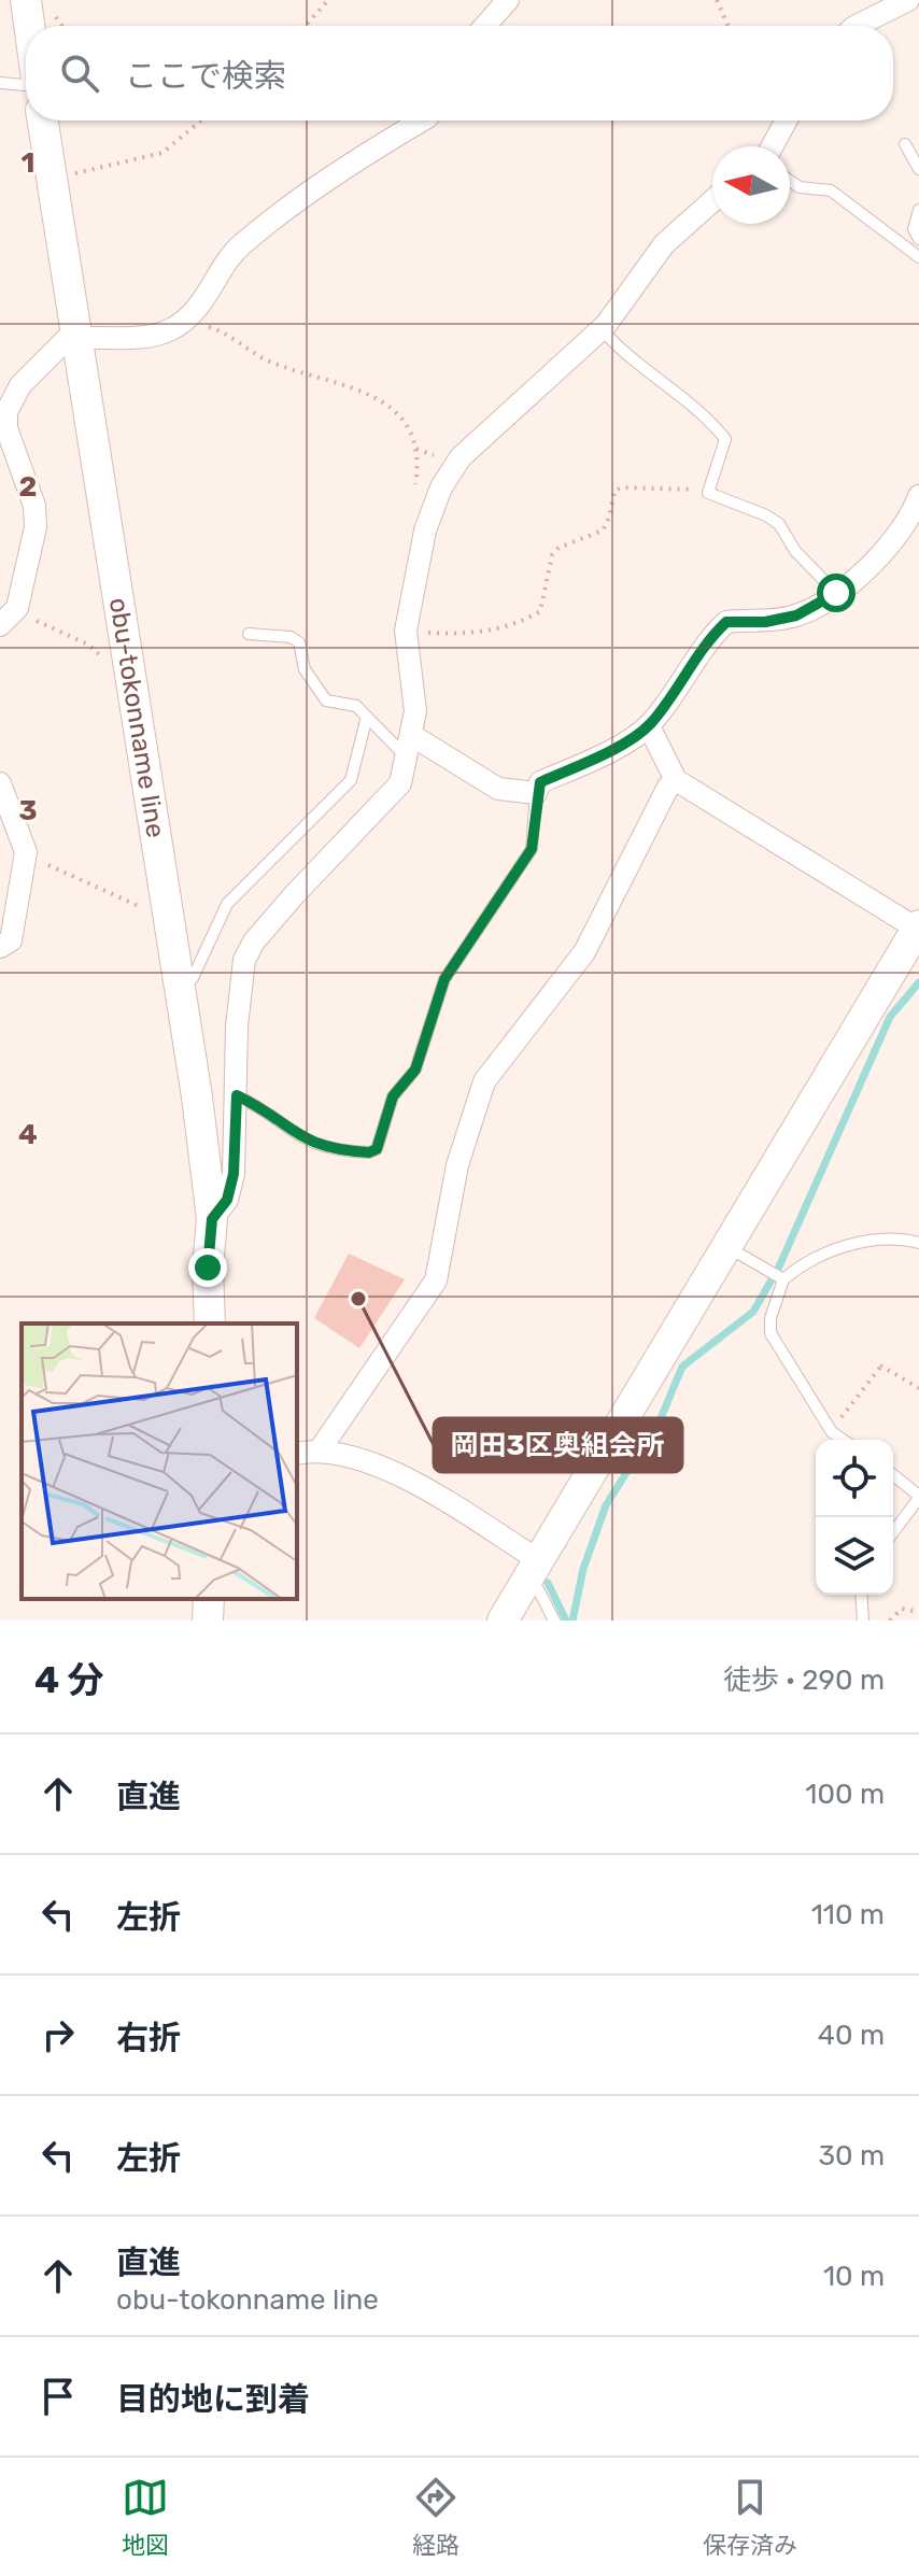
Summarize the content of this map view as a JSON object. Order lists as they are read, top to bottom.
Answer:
{
  "streets": {
    "main road": ["obu-tokonname line"]
  },
  "places": ["岡田3区奥組会所"],
  "north": "left",
  "page": {
    "search": "ここで検索",
    "heading": ["4 分", "徒歩 · 290 m"],
    "list": [
      ["直進", "100 m"],
      ["左折", "110 m"],
      ["右折", "40 m"],
      ["左折", "30 m"],
      ["直進", "obu-tokonname line", "10 m"],
      "目的地に到着"
    ],
    "nav": ["地図", "経路", "保存済み"]
  },
  "grid": {
    "rows": [
      "1",
      "2",
      "3",
      "4"
    ]
  }
}
